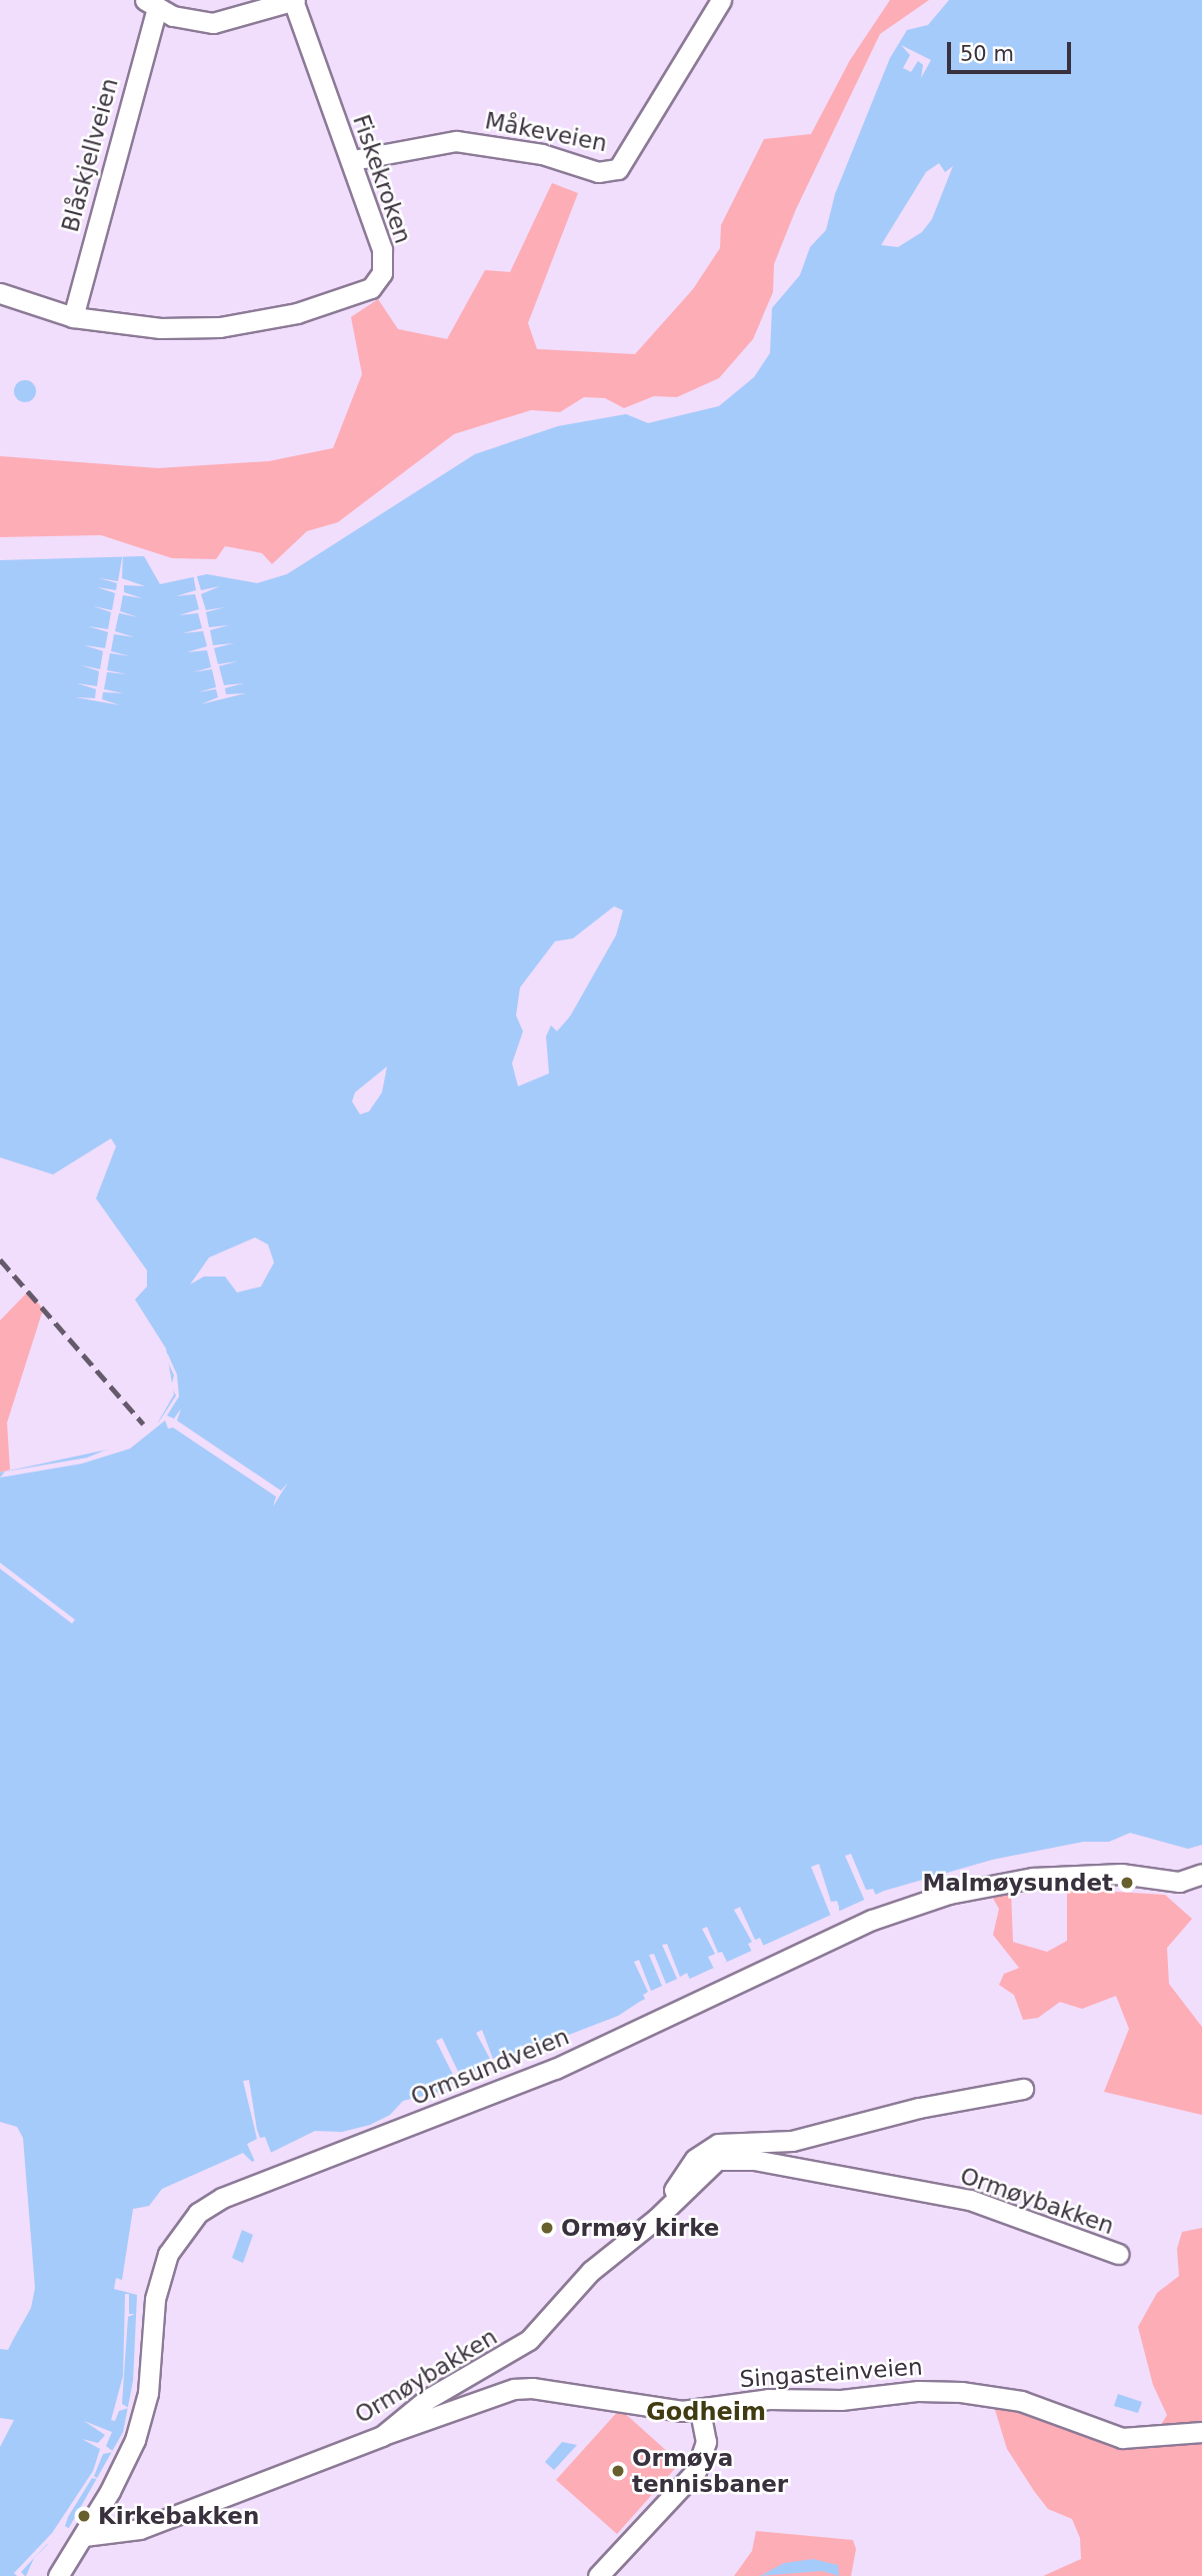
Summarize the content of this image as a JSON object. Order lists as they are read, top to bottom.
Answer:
{
  "streets": {
    "street": [
      "Måkeveien",
      "Blåskjellveien",
      "Fiskekroken",
      "Ormsundveien",
      "Ormøybakken",
      "Singasteinveien"
    ]
  },
  "crossings": [
    ["Måkeveien", "Fiskekroken"],
    ["Blåskjellveien", "Fiskekroken"],
    ["Ormsundveien", "Ormøybakken"],
    ["Ormøybakken", "Singasteinveien"]
  ],
  "districts": ["Godheim"],
  "places": [
    "Malmøysundet",
    "Ormøy kirke",
    "Ormøya tennisbaner",
    "Kirkebakken"
  ],
  "scale_bar": "50 m"
}
